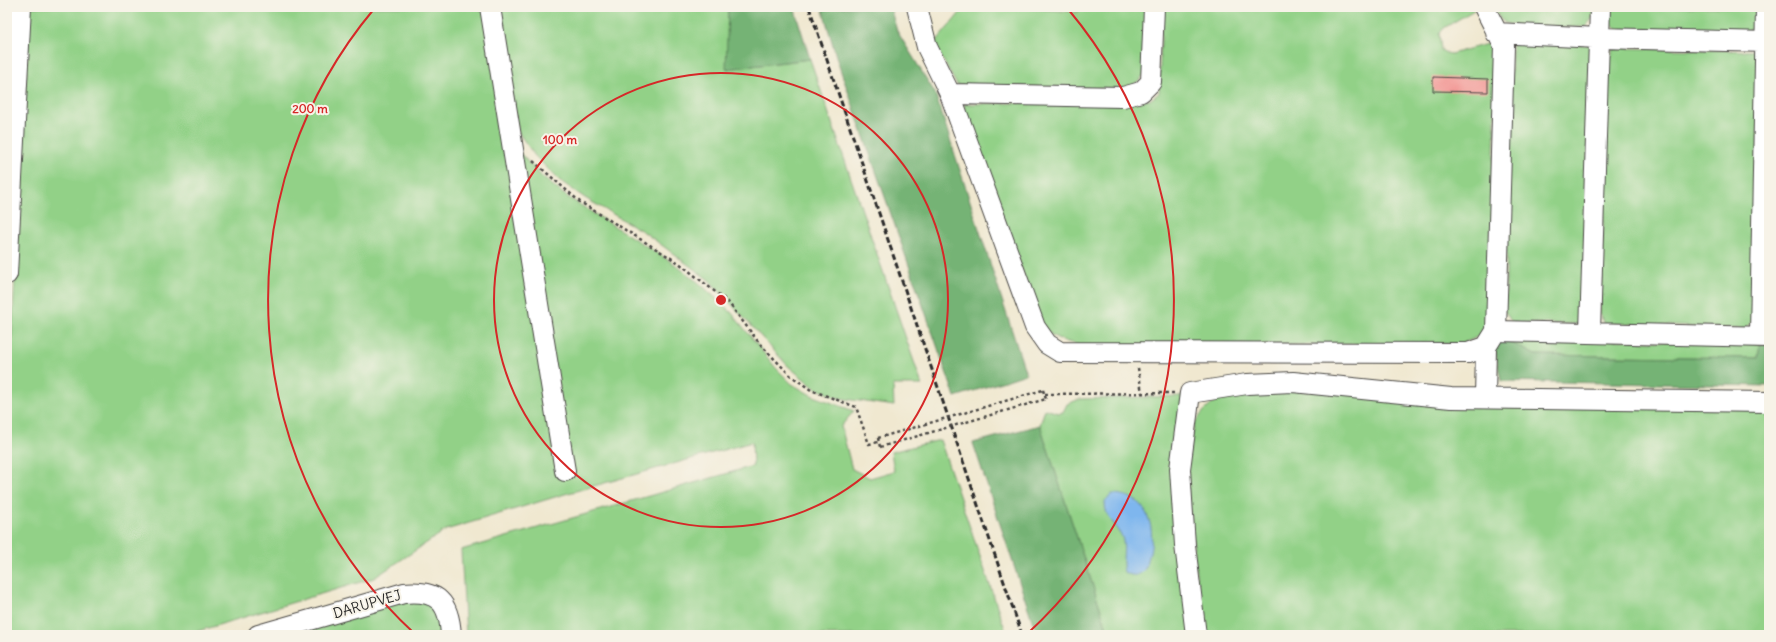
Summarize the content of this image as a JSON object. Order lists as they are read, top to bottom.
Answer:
{
  "streets": {
    "street": ["DARUPVEJ"]
  },
  "rings": ["200 m", "100 m"]
}
